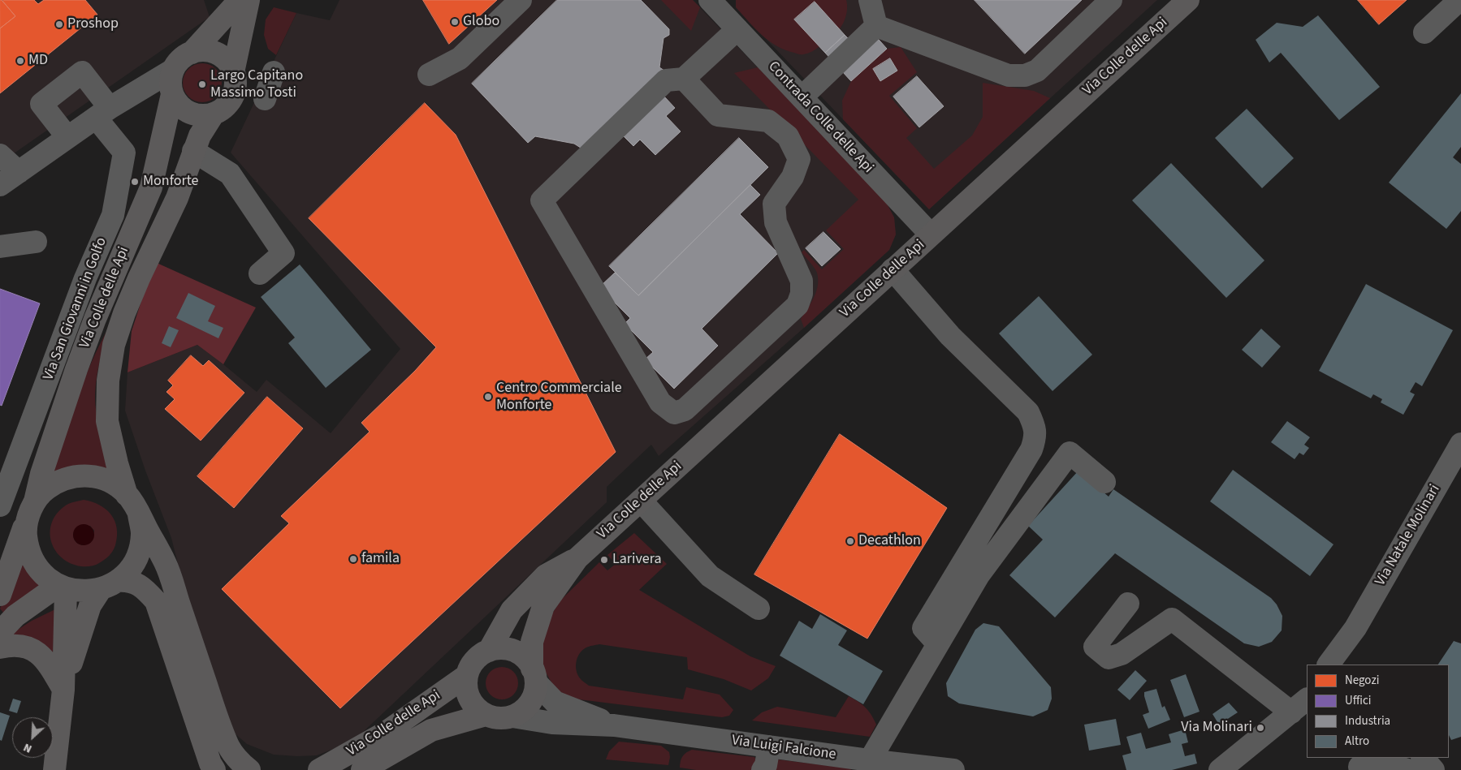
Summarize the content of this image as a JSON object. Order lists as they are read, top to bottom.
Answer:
{
  "streets": {
    "main road": ["Via Colle delle Api"],
    "street": [
      "Contrada Colle delle Api",
      "Via San Giovanni in Golfo",
      "Via Natale Molinari",
      "Via Luigi Falcione"
    ]
  },
  "crossings": [
    ["Via Colle delle Api", "Contrada Colle delle Api"],
    ["Via Colle delle Api", "Via Luigi Falcione"]
  ],
  "places": [
    "Globo",
    "Proshop",
    "MD",
    "Largo Capitano Massimo Tosti",
    "Monforte",
    "Centro Commerciale Monforte",
    "Decathlon",
    "famila",
    "Larivera",
    "Via Molinari"
  ],
  "legend": [
    "Negozi",
    "Uffici",
    "Industria",
    "Altro"
  ],
  "north": "bottom left"
}
